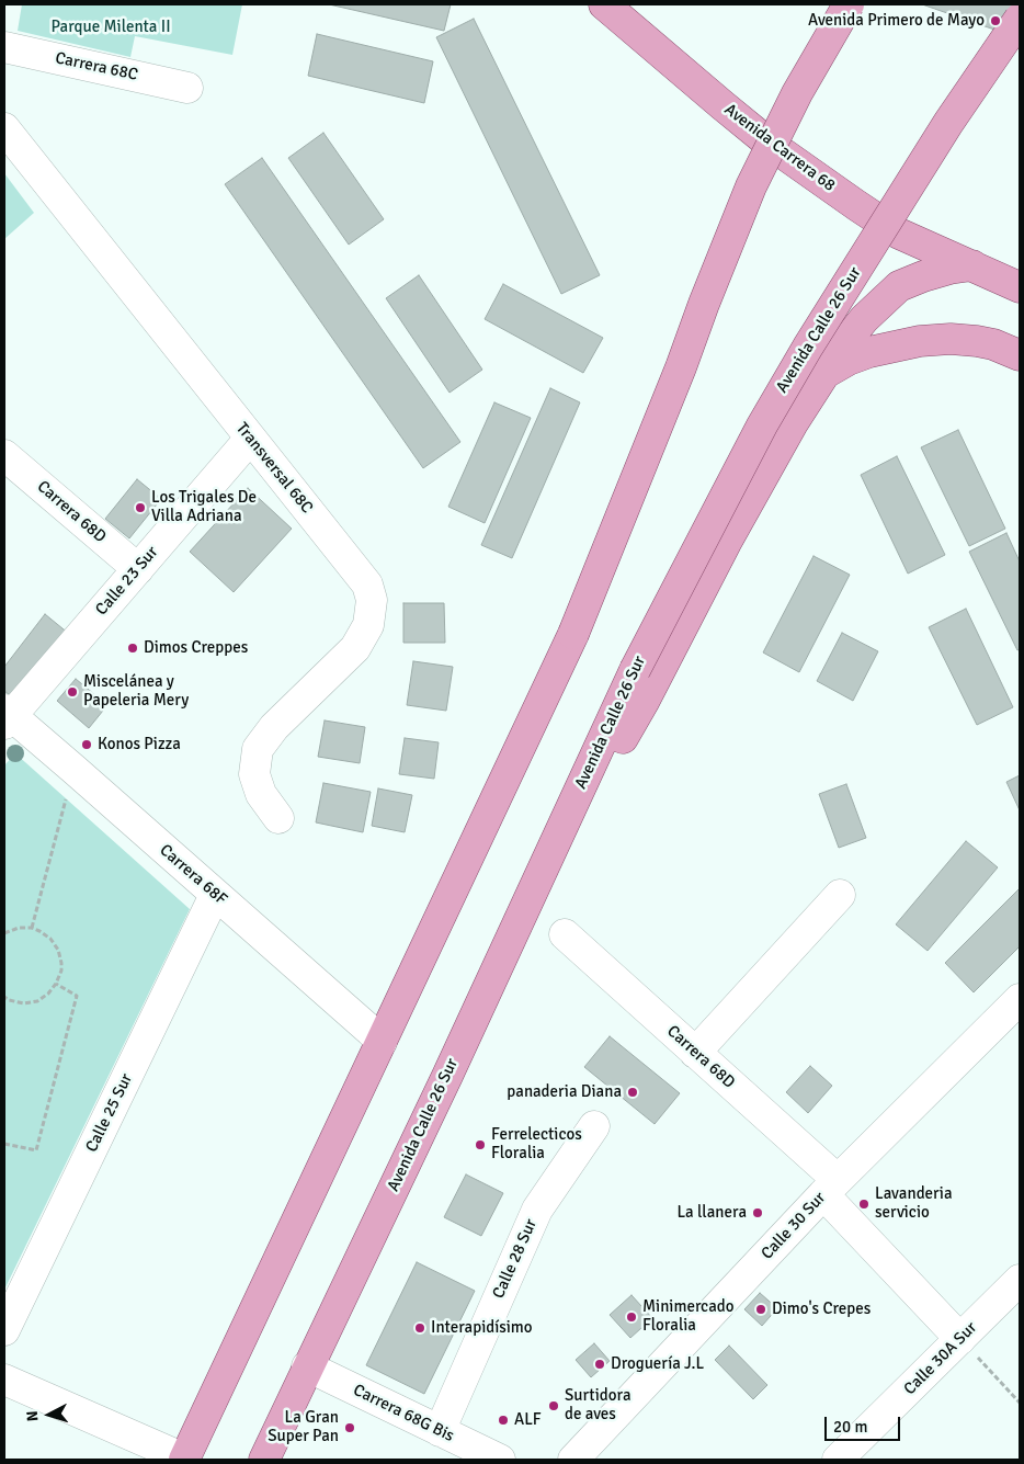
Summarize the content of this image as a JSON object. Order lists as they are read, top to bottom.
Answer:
{
  "streets": {
    "main road": ["Avenida Carrera 68", "Avenida Calle 26 Sur"],
    "street": [
      "Carrera 68C",
      "Transversal 68C",
      "Carrera 68D",
      "Calle 23 Sur",
      "Carrera 68F",
      "Calle 25 Sur",
      "Calle 30 Sur",
      "Calle 28 Sur",
      "Calle 30A Sur",
      "Carrera 68G Bis"
    ]
  },
  "crossings": [
    ["Avenida Calle 26 Sur", "Carrera 68G Bis"],
    ["Transversal 68C", "Calle 23 Sur"],
    ["Carrera 68D", "Calle 23 Sur"],
    ["Carrera 68D", "Calle 30 Sur"],
    ["Carrera 68D", "Calle 30A Sur"],
    ["Calle 23 Sur", "Carrera 68F"],
    ["Carrera 68F", "Calle 25 Sur"],
    ["Calle 28 Sur", "Carrera 68G Bis"]
  ],
  "parks": ["Parque Milenta II"],
  "places": [
    "Avenida Primero de Mayo",
    "Los Trigales De Villa Adriana",
    "Dimos Creppes",
    "Miscelánea y Papeleria Mery",
    "Konos Pizza",
    "panaderia Diana",
    "Ferrelecticos Floralia",
    "Lavanderia servicio",
    "La llanera",
    "Dimo's Crepes",
    "Minimercado Floralia",
    "Interapidísimo",
    "Droguería J.L",
    "Surtidora de aves",
    "ALF",
    "La Gran Super Pan"
  ],
  "scale_bar": "20 m",
  "north": "left"
}
